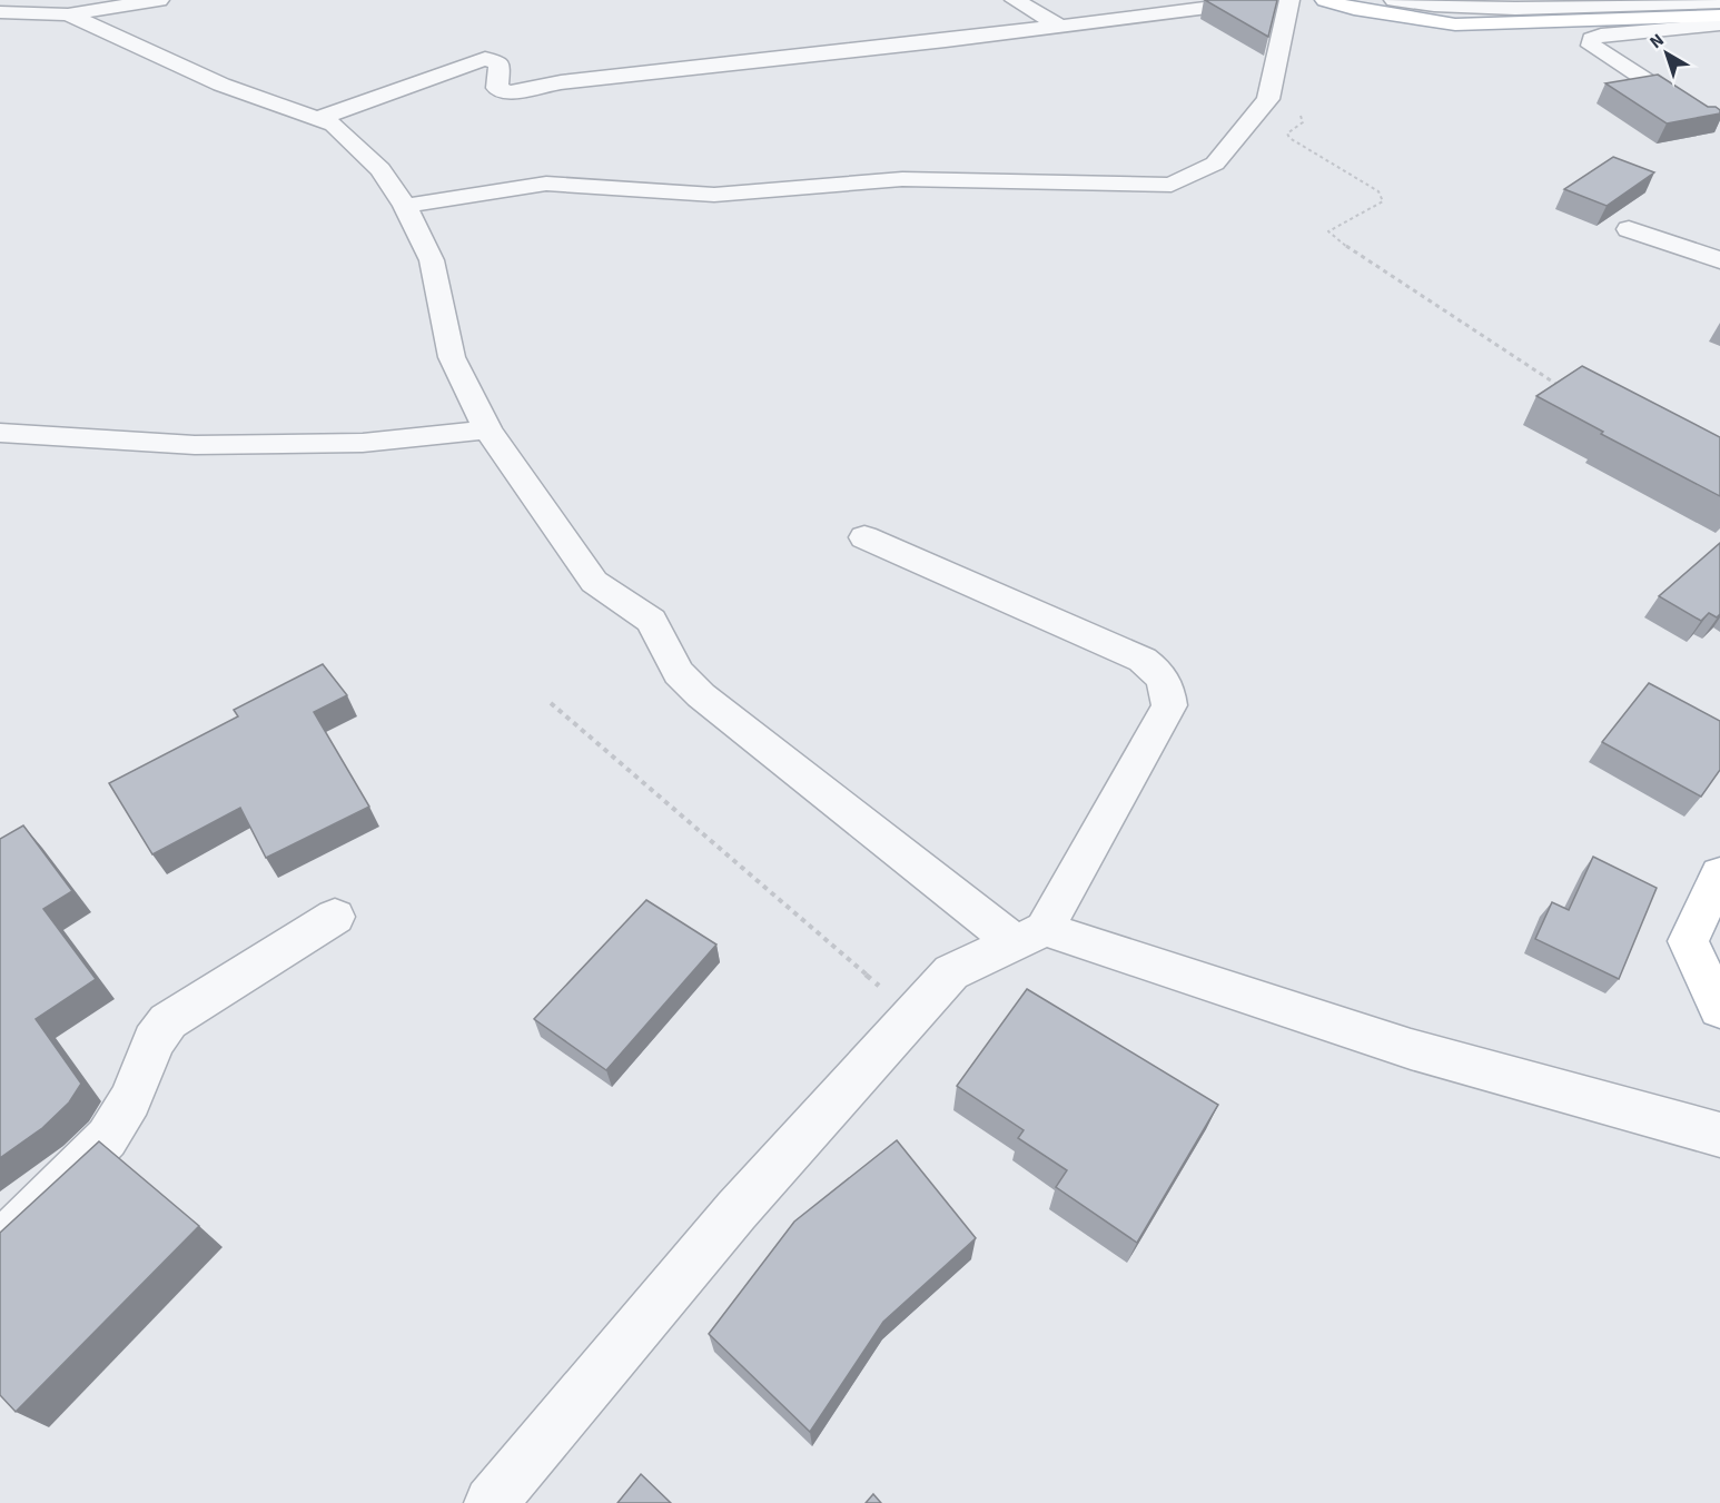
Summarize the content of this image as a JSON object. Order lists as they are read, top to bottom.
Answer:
{
  "north": "top left"
}
